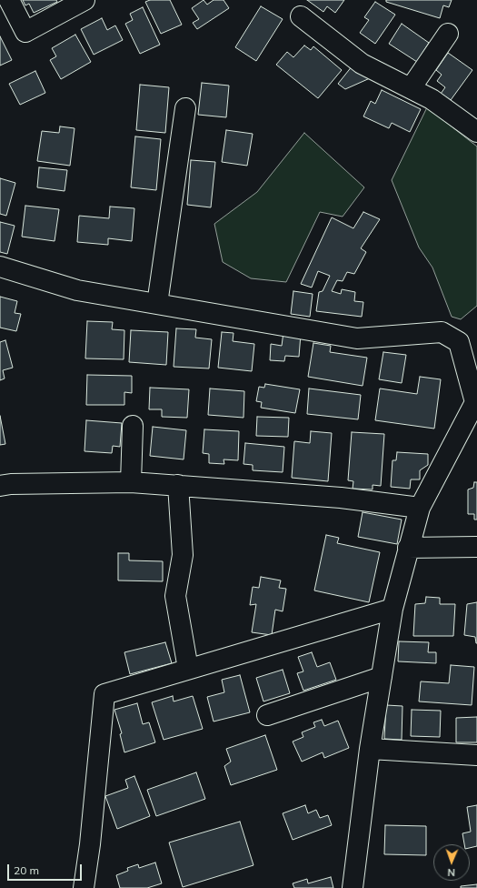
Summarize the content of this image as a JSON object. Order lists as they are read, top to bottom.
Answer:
{
  "scale_bar": "20 m",
  "north": "bottom"
}
